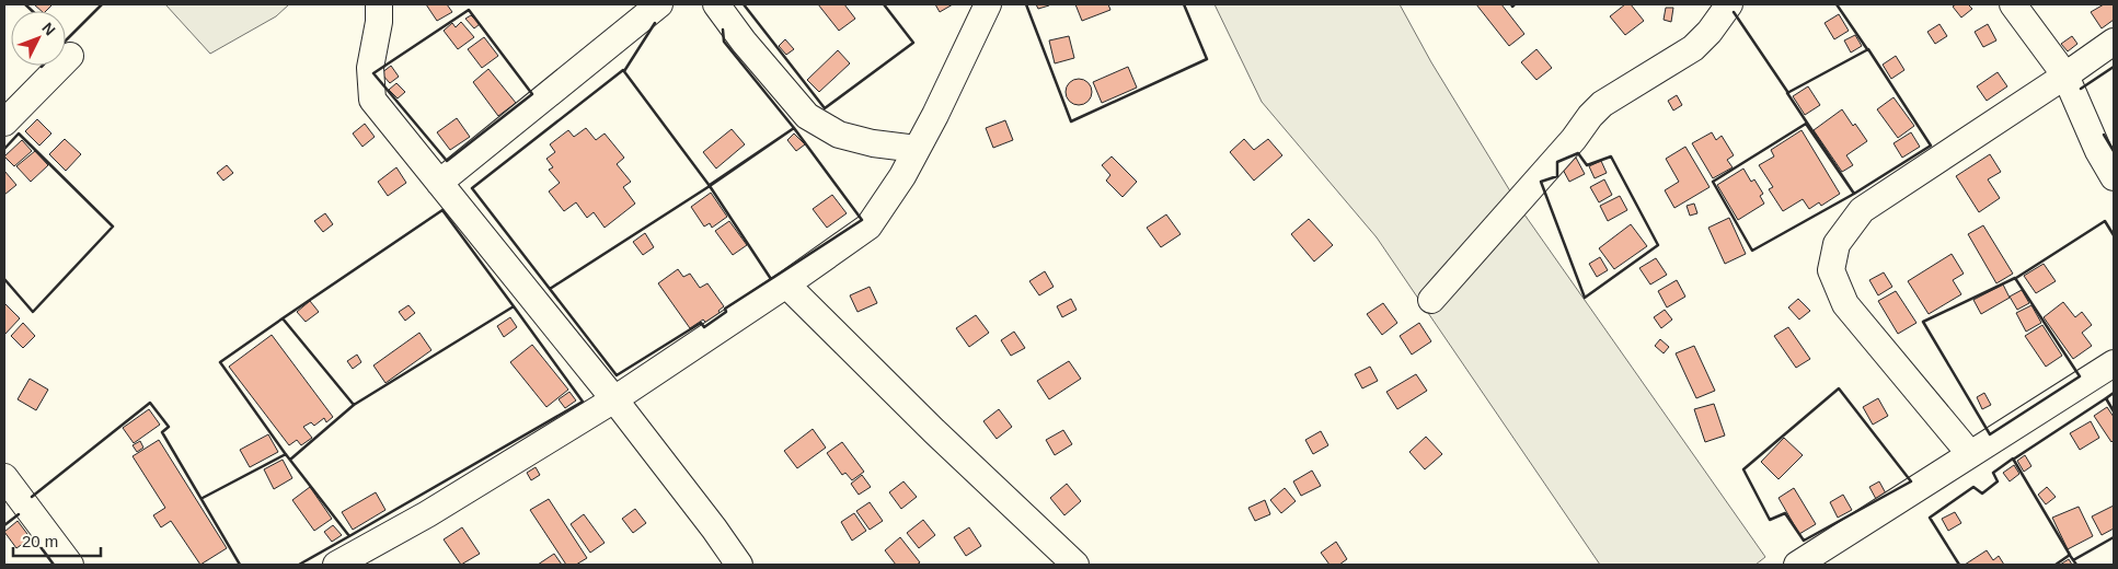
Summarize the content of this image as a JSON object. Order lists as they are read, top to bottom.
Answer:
{
  "scale_bar": "20 m",
  "north": "top right"
}
